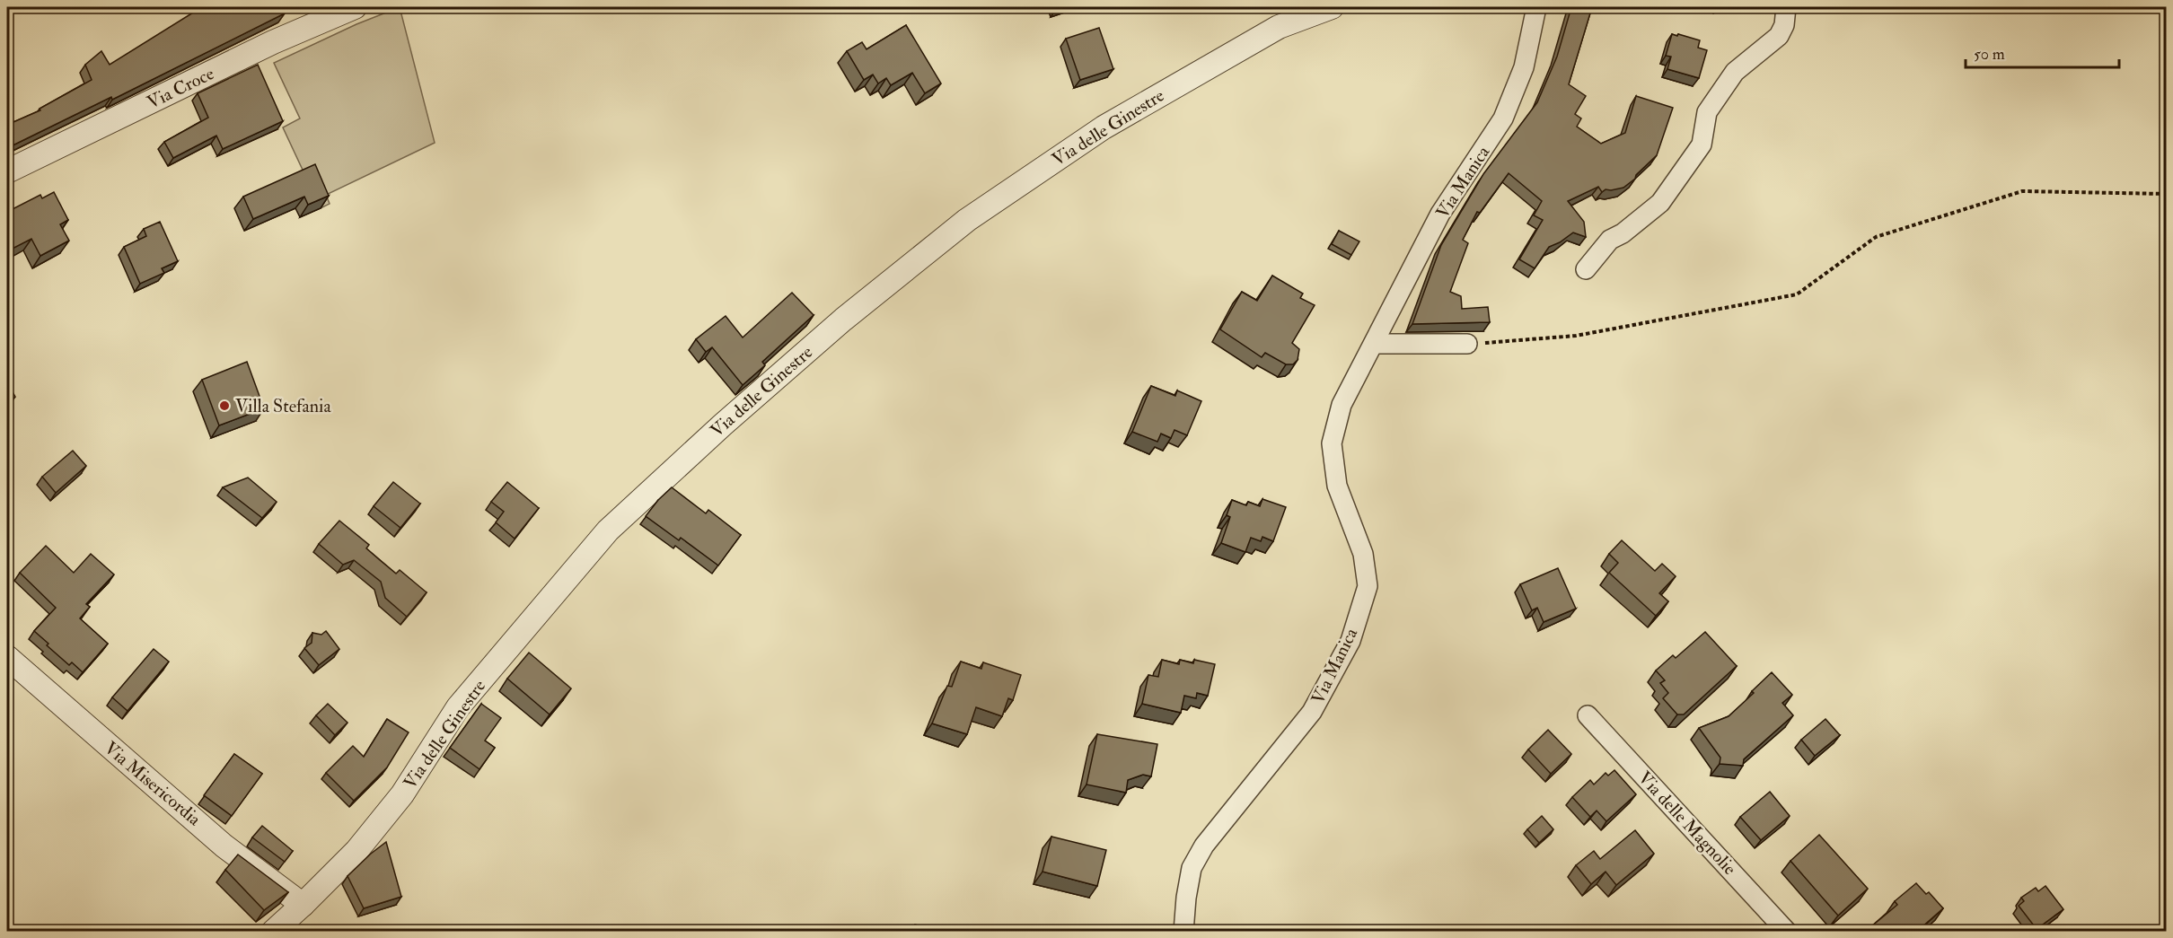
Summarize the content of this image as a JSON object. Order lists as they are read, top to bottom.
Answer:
{
  "streets": {
    "street": [
      "Via Croce",
      "Via delle Ginestre",
      "Via Manica",
      "Via Misericordia",
      "Via delle Magnolie"
    ]
  },
  "crossings": [
    ["Via delle Ginestre", "Via Misericordia"]
  ],
  "places": ["Villa Stefania"],
  "scale_bar": "50 m"
}
